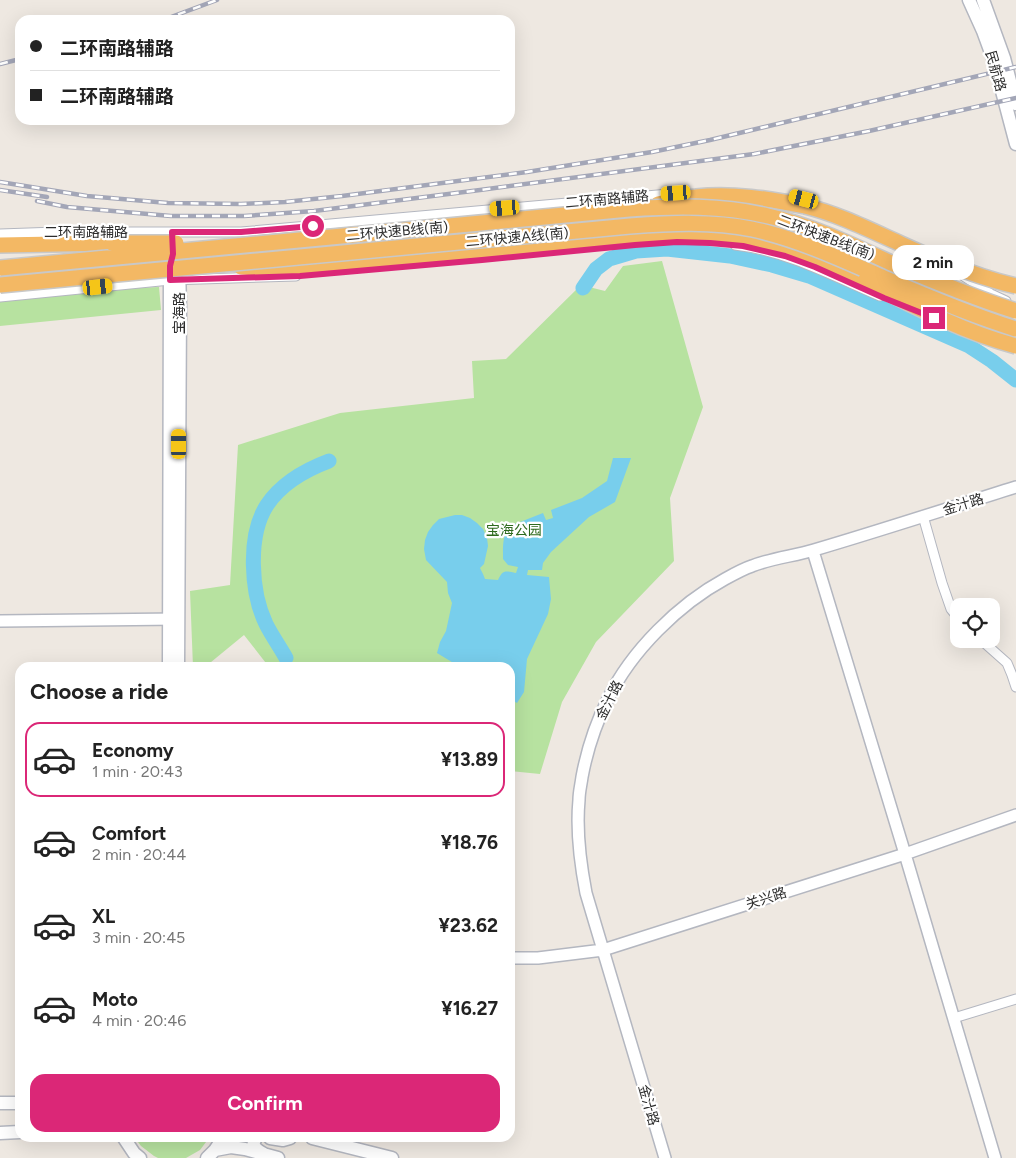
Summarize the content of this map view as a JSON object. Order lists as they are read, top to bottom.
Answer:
{
  "streets": {
    "highway": ["二环快速B线(南)", "二环快速A线(南)"],
    "main road": ["民航路", "宝海路"],
    "street": ["二环南路辅路", "金汁路", "关兴路"]
  },
  "crossings": [
    ["金汁路", "关兴路"]
  ],
  "parks": ["宝海公园"],
  "page": {
    "banner": ["二环南路辅路", "二环南路辅路"],
    "bubble": "2 min",
    "heading": "Choose a ride",
    "list": [
      {
        "name": "Economy",
        "note": "1 min · 20:43",
        "value": "¥13.89"
      },
      {
        "name": "Comfort",
        "note": "2 min · 20:44",
        "value": "¥18.76"
      },
      {
        "name": "XL",
        "note": "3 min · 20:45",
        "value": "¥23.62"
      },
      {
        "name": "Moto",
        "note": "4 min · 20:46",
        "value": "¥16.27"
      }
    ],
    "buttons": "Confirm"
  }
}
